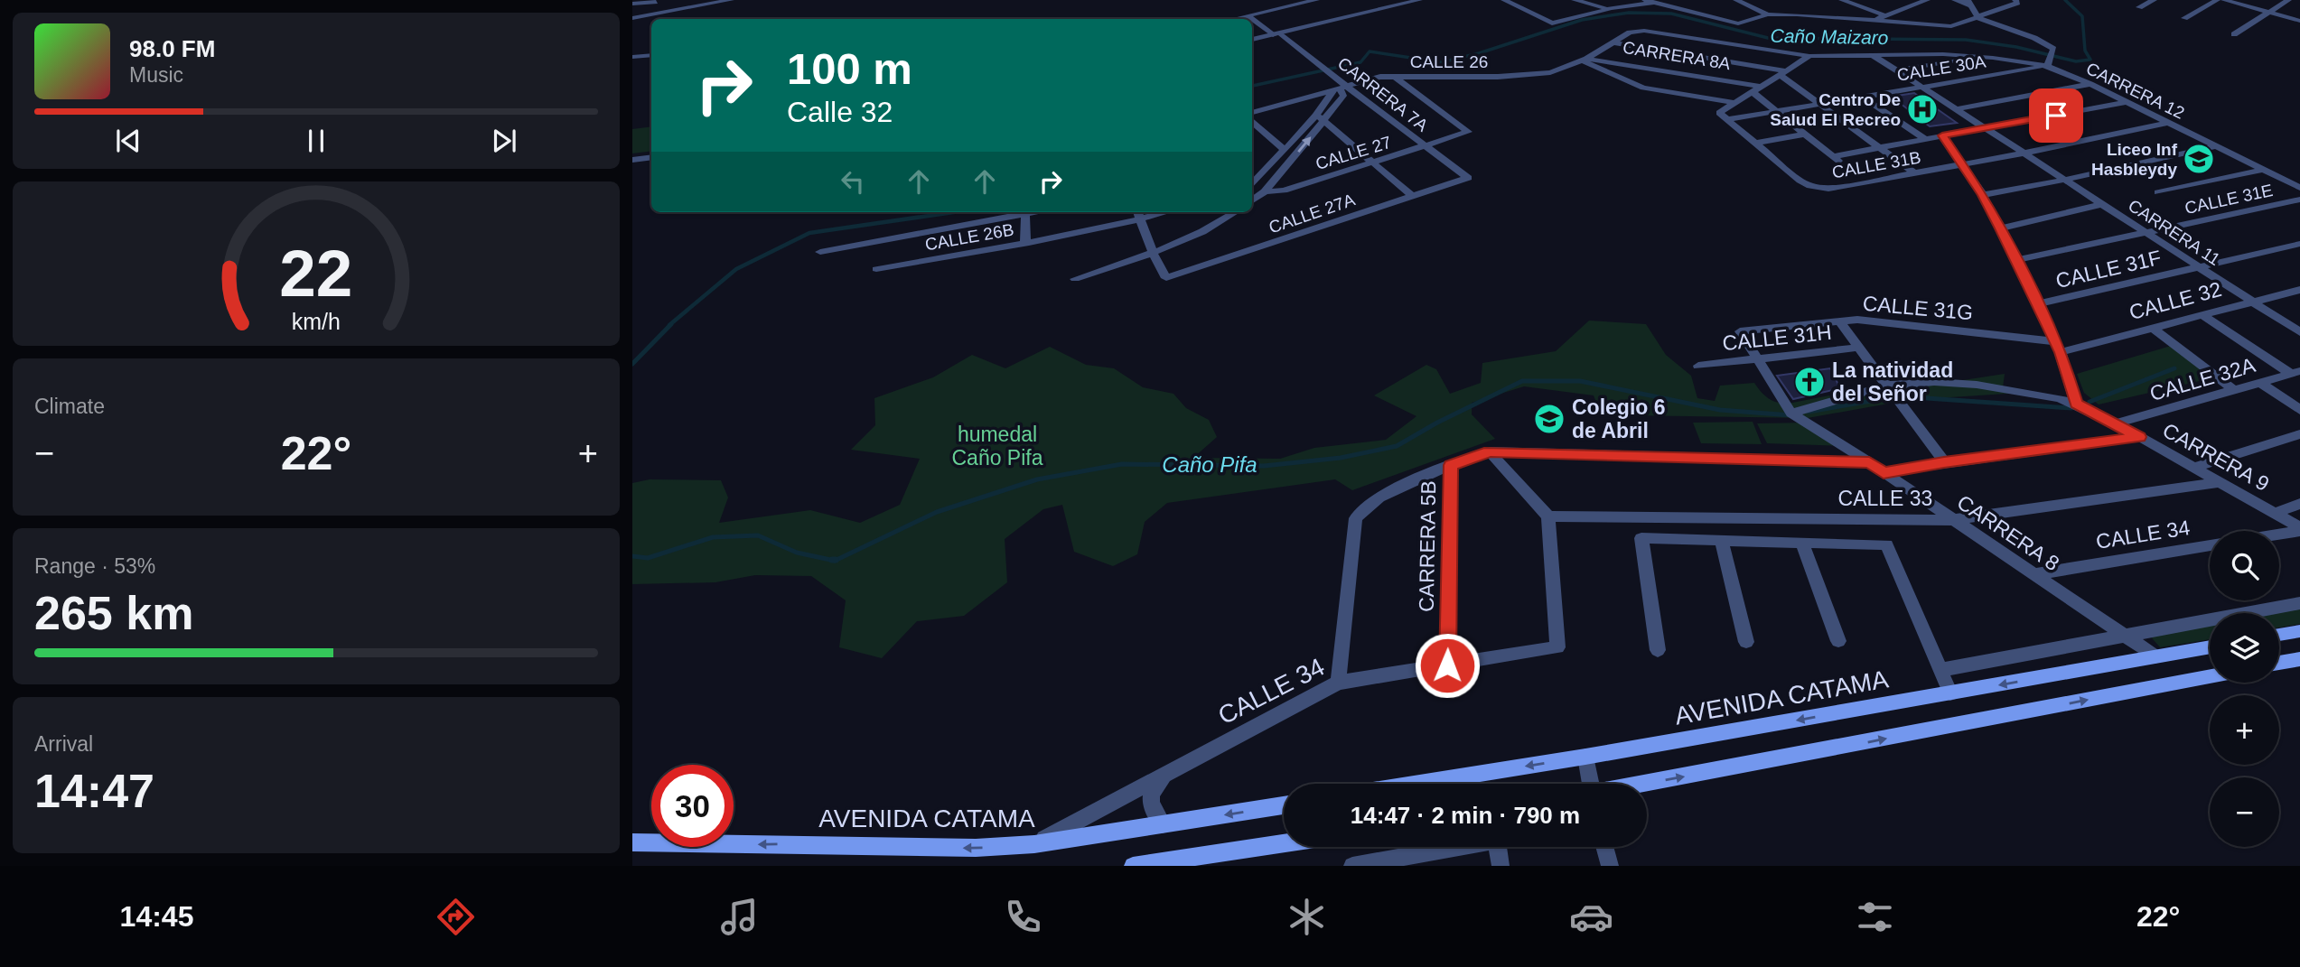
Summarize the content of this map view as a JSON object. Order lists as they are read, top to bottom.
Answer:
{
  "streets": {
    "main road": ["AVENIDA CATAMA"],
    "street": [
      "CARRERA 8A",
      "CALLE 26",
      "CALLE 30A",
      "CARRERA 12",
      "CARRERA 7A",
      "CALLE 27",
      "CALLE 31B",
      "CALLE 31E",
      "CALLE 27A",
      "CARRERA 11",
      "CALLE 26B",
      "CALLE 31F",
      "CALLE 32",
      "CALLE 31G",
      "CALLE 31H",
      "CALLE 32A",
      "CARRERA 9",
      "CALLE 33",
      "CARRERA 8",
      "CALLE 34",
      "CARRERA 5B"
    ]
  },
  "crossings": [
    ["CARRERA 8A", "CALLE 26"],
    ["CARRERA 8A", "CALLE 30A"],
    ["CALLE 26", "CARRERA 7A"],
    ["CALLE 26", "CALLE 27"],
    ["CALLE 30A", "CARRERA 12"],
    ["CALLE 30A", "CARRERA 11"],
    ["CARRERA 12", "CALLE 31B"],
    ["CARRERA 7A", "CALLE 27"],
    ["CARRERA 7A", "CALLE 27A"],
    ["CALLE 31B", "CARRERA 11"],
    ["CALLE 31E", "CARRERA 11"],
    ["CARRERA 11", "CALLE 31F"],
    ["CARRERA 11", "CALLE 32"],
    ["CALLE 32", "CALLE 31G"],
    ["CALLE 31G", "CARRERA 8"],
    ["CALLE 31H", "CARRERA 8"],
    ["CALLE 32A", "CARRERA 9"],
    ["CARRERA 9", "CALLE 33"],
    ["CALLE 33", "CARRERA 8"],
    ["CALLE 33", "CALLE 34"],
    ["CARRERA 8", "CALLE 34"],
    ["CARRERA 8", "AVENIDA CATAMA"],
    ["CALLE 34", "CARRERA 5B"],
    ["CALLE 34", "AVENIDA CATAMA"]
  ],
  "water": ["Caño Maizaro", "Caño Pifa"],
  "parks": ["humedal Caño Pifa"],
  "places": {
    "hospital": ["Centro De Salud El Recreo"],
    "school or university": ["Liceo Inf Hasbleydy", "Colegio 6 de Abril"],
    "church": ["La natividad del Señor"]
  },
  "page": {
    "turn": ["100 m", "Calle 32"],
    "song": ["98.0 FM", "Music"],
    "tile": [
      "Climate",
      ["Range · 53%", "265 km"],
      ["Arrival", "14:47"]
    ],
    "heat": ["−", "22°", "+"],
    "map_buttons": ["+", "−"],
    "limit": "30",
    "trip": "14:47 · 2 min · 790 m",
    "tabs": ["14:45", "22°"],
    "gauge": ["22", "km/h"]
  }
}
